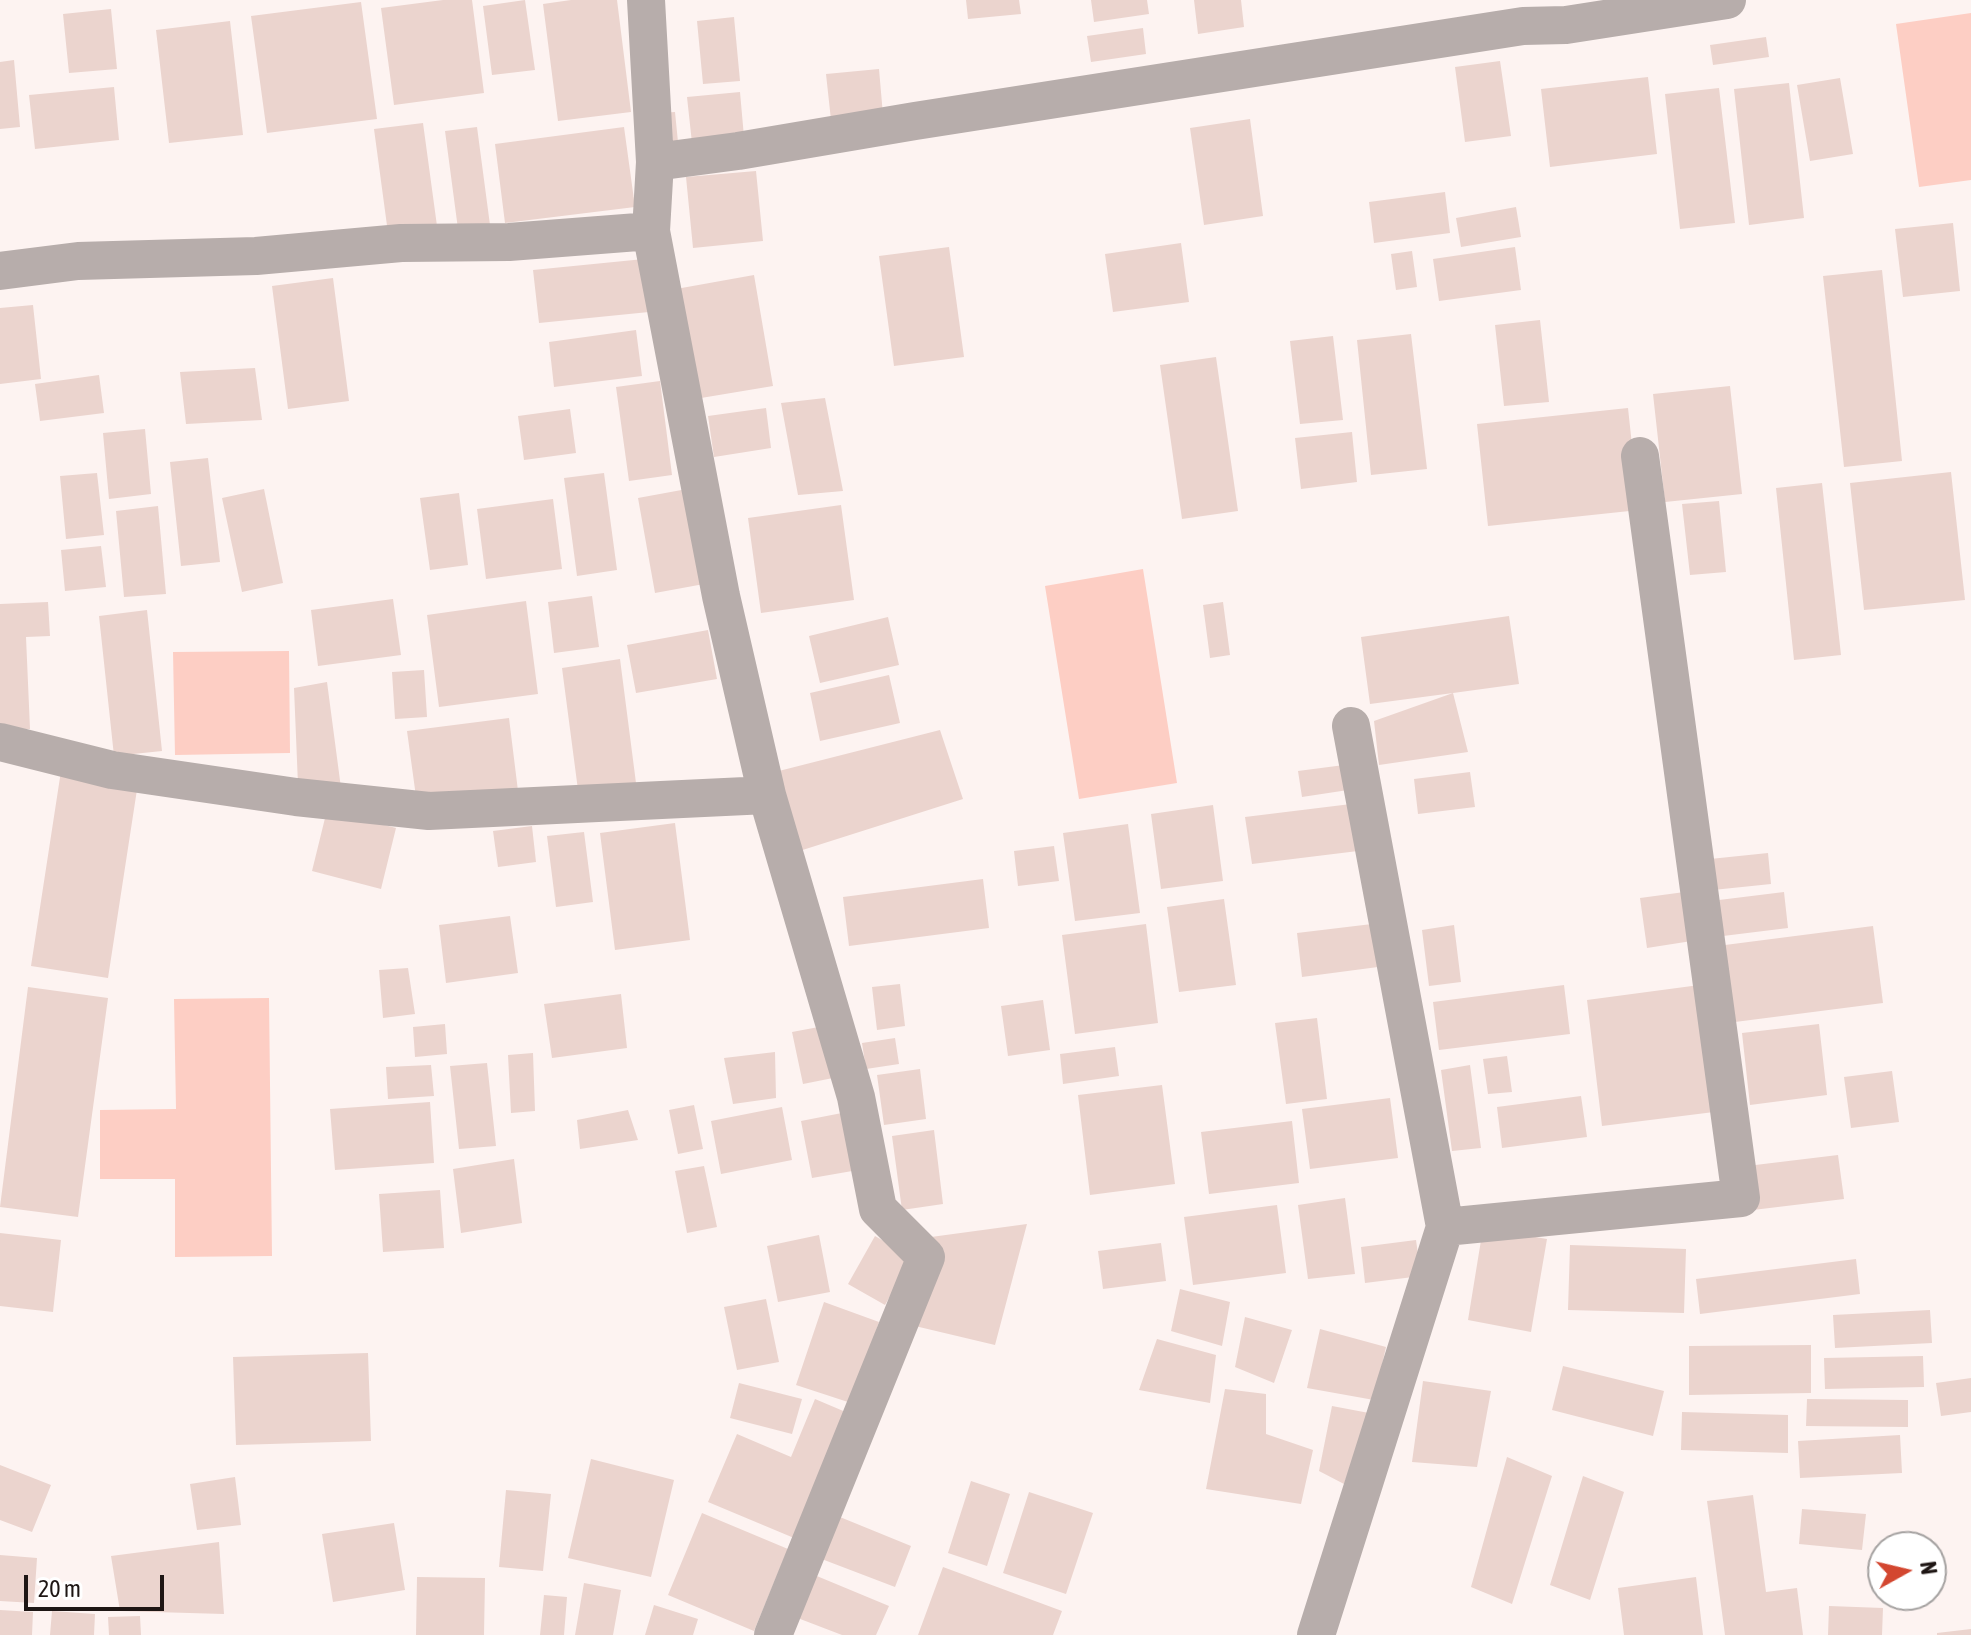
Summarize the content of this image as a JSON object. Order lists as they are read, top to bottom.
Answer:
{
  "scale_bar": "20 m",
  "north": "right"
}
